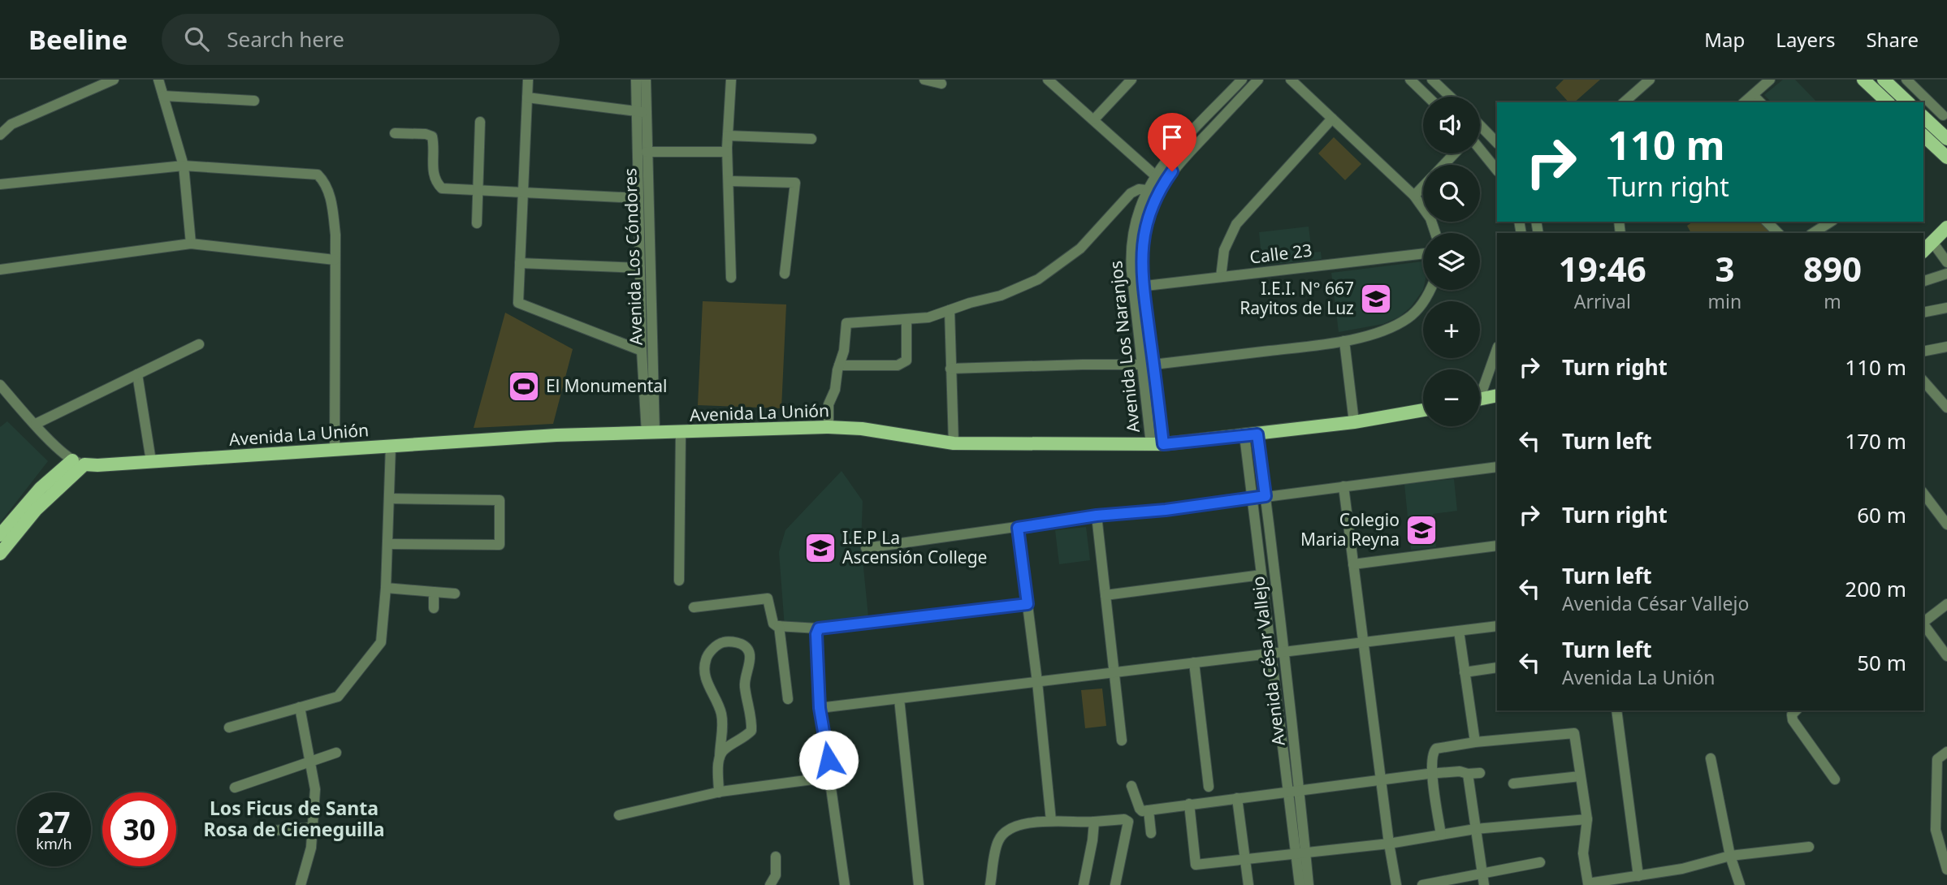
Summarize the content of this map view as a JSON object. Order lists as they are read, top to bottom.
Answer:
{
  "streets": {
    "main road": ["Avenida La Unión"],
    "street": [
      "Calle 23",
      "Avenida Los Cóndores",
      "Avenida Los Naranjos",
      "Avenida César Vallejo"
    ]
  },
  "crossings": [
    ["Calle 23", "Avenida Los Naranjos"],
    ["Avenida Los Cóndores", "Avenida La Unión"],
    ["Avenida Los Naranjos", "Avenida La Unión"],
    ["Avenida La Unión", "Avenida César Vallejo"]
  ],
  "districts": ["Los Ficus de Santa Rosa de Cieneguilla"],
  "places": {
    "school or university": ["I.E.I. N° 667 Rayitos de Luz", "Colegio Maria Reyna", "I.E.P La Ascensión College"],
    "sports": ["El Monumental"]
  },
  "page": {
    "header": "Beeline",
    "search": "Search here",
    "nav": ["Map", "Layers", "Share"],
    "map_buttons": ["+", "−"],
    "turn": ["110 m", "Turn right"],
    "eta": [
      "19:46",
      "Arrival",
      "3",
      "min",
      "890",
      "m"
    ],
    "list": [
      {
        "name": "Turn right",
        "value": "110 m"
      },
      {
        "name": "Turn left",
        "value": "170 m"
      },
      {
        "name": "Turn right",
        "value": "60 m"
      },
      {
        "name": "Turn left",
        "note": "Avenida César Vallejo",
        "value": "200 m"
      },
      {
        "name": "Turn left",
        "note": "Avenida La Unión",
        "value": "50 m"
      }
    ],
    "speed": "27 km/h",
    "limit": "30"
  }
}
